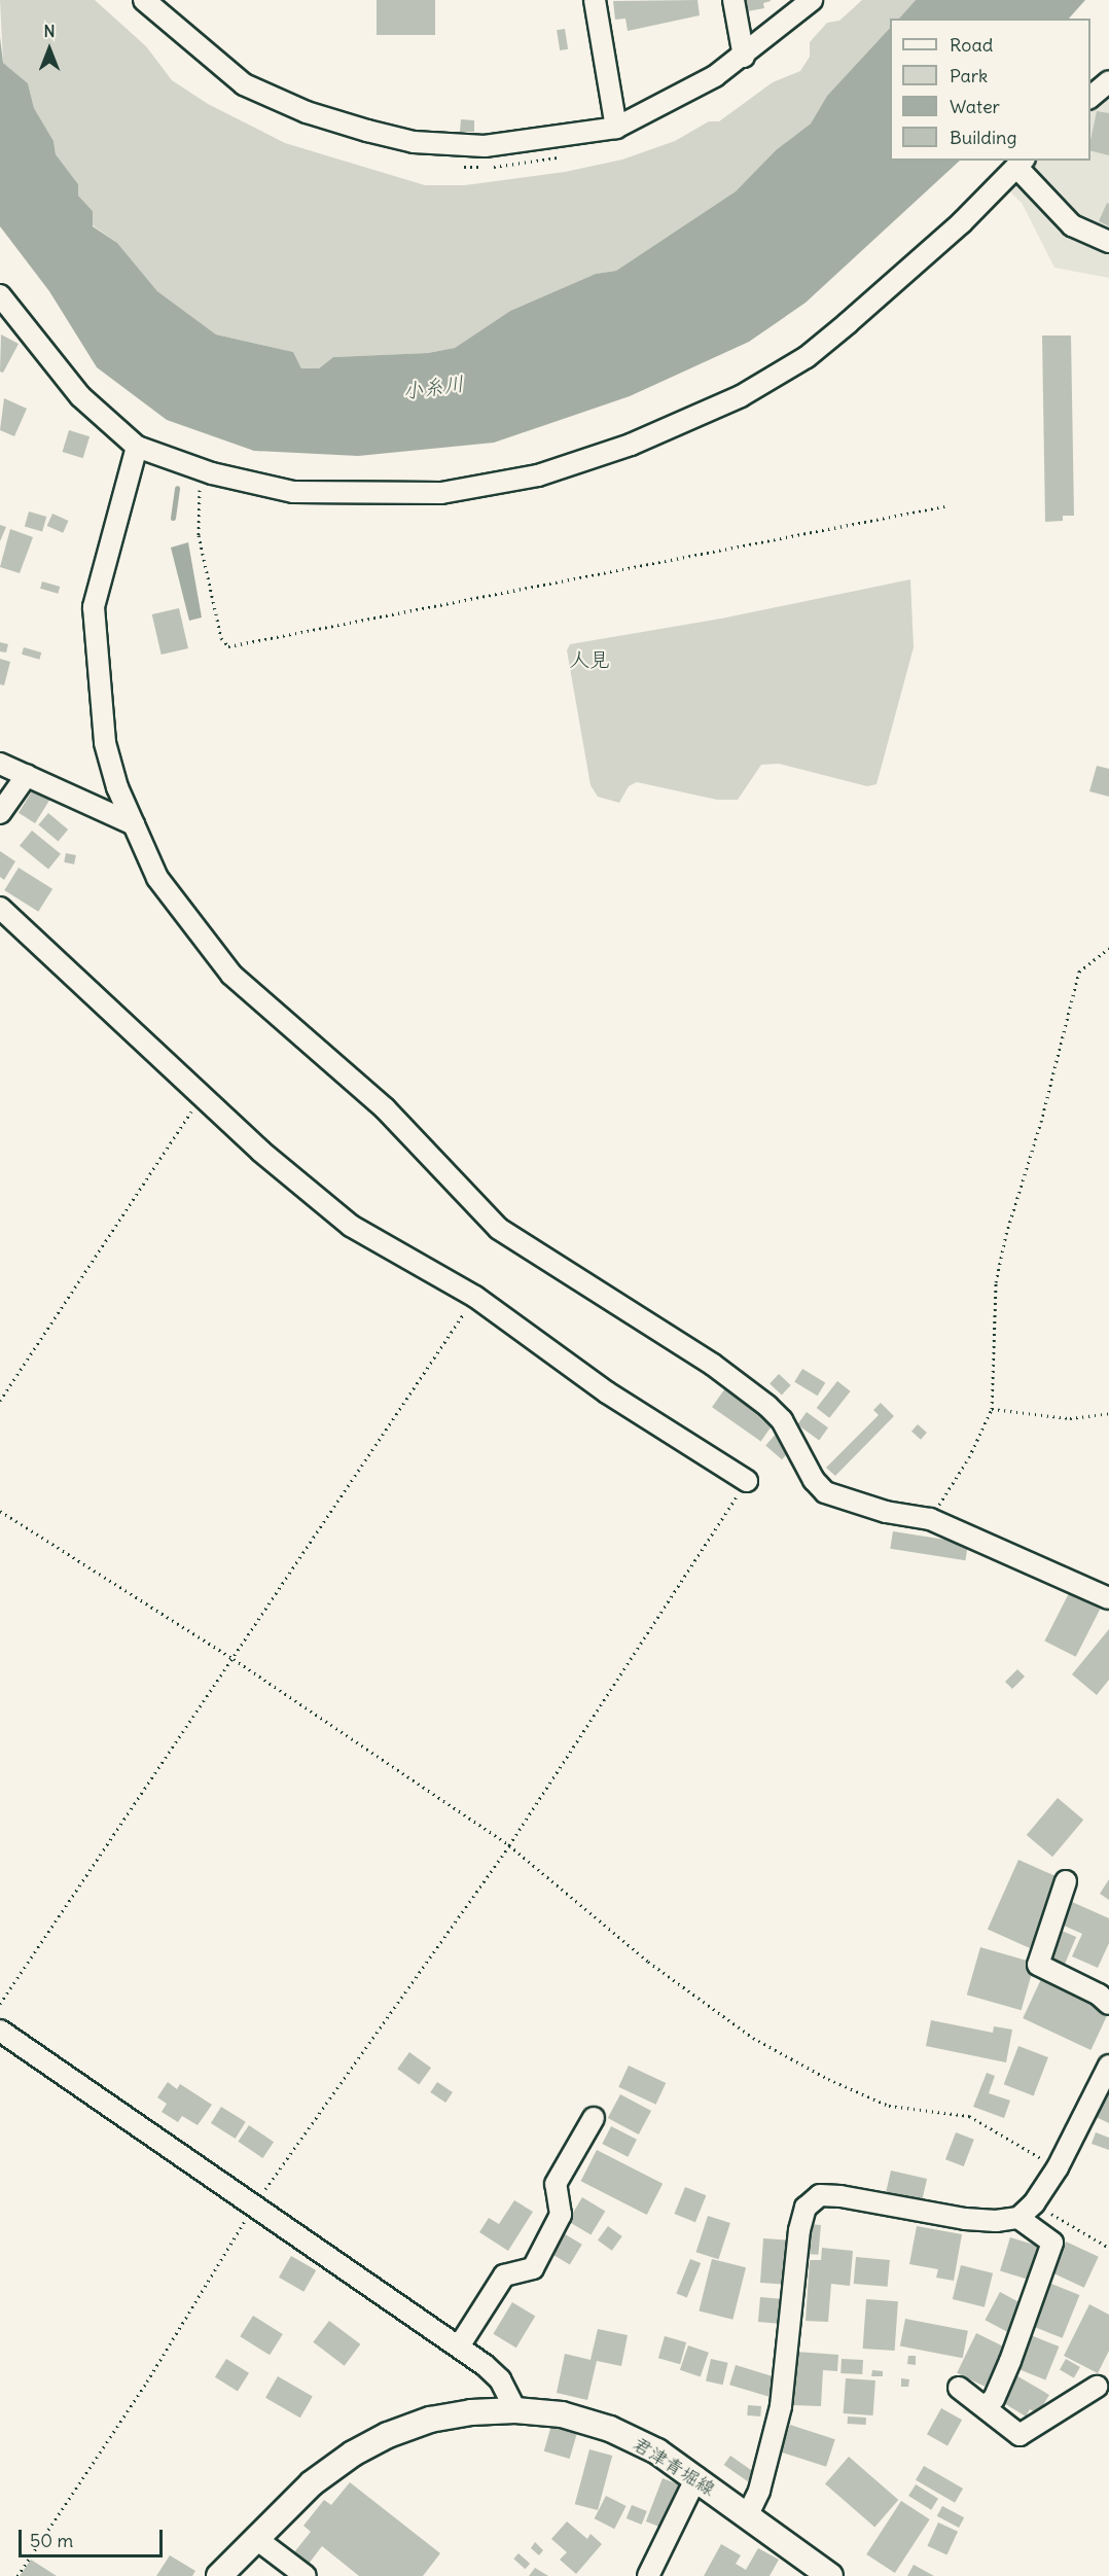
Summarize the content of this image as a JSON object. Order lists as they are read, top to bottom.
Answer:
{
  "streets": {
    "main road": ["君津青堀線"]
  },
  "districts": ["人見"],
  "water": ["小糸川"],
  "legend": [
    "Road",
    "Park",
    "Water",
    "Building"
  ],
  "scale_bar": "50 m",
  "north": "top"
}
